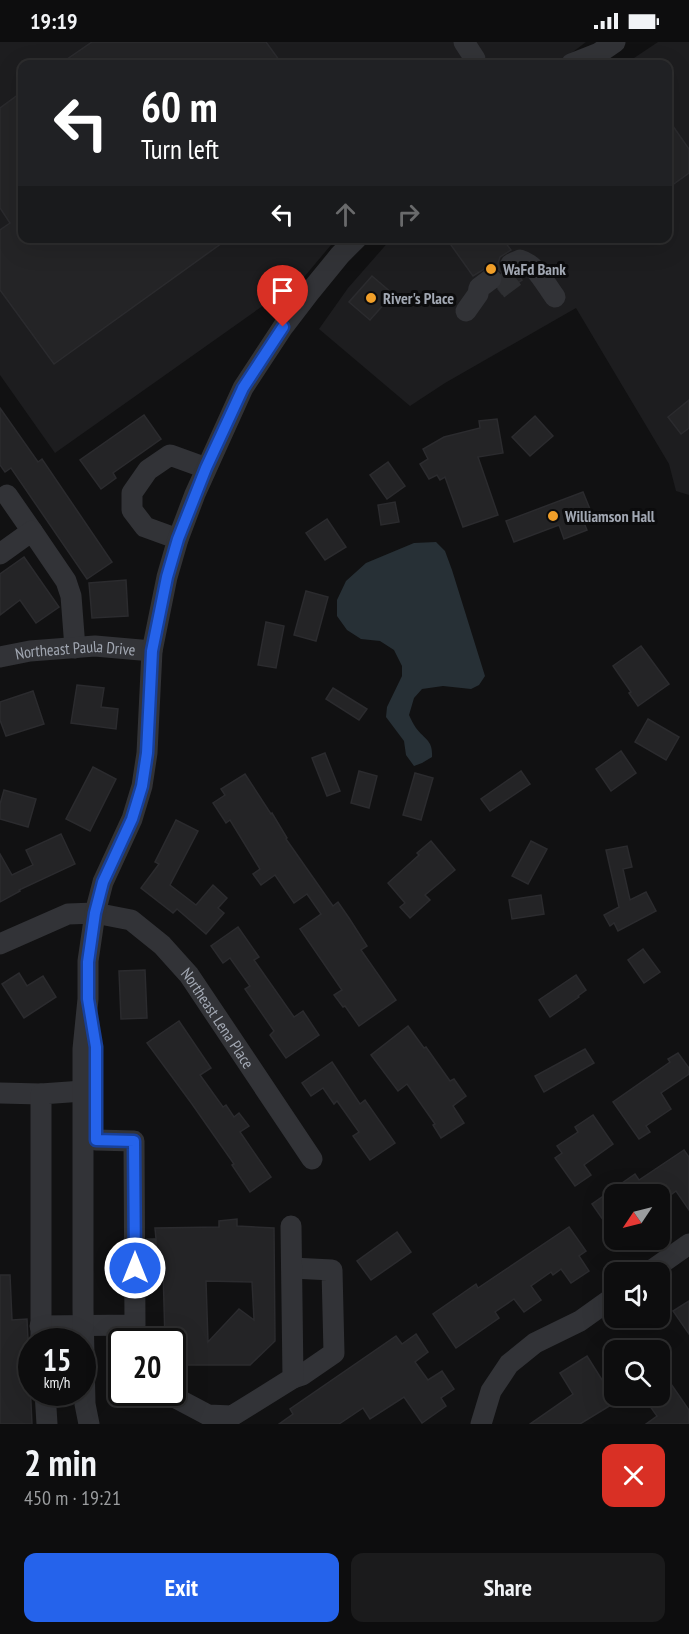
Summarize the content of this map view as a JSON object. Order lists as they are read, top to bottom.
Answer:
{
  "streets": {
    "street": ["Northeast Paula Drive", "Northeast Lena Place"]
  },
  "places": ["WaFd Bank", "River's Place", "Williamson Hall"],
  "north": "bottom left",
  "page": {
    "status": "19:19",
    "turn": ["60 m", "Turn left"],
    "speed": "15 km/h",
    "limit": "20",
    "heading": ["2 min", "450 m · 19:21"],
    "buttons": ["Exit", "Share"]
  }
}
